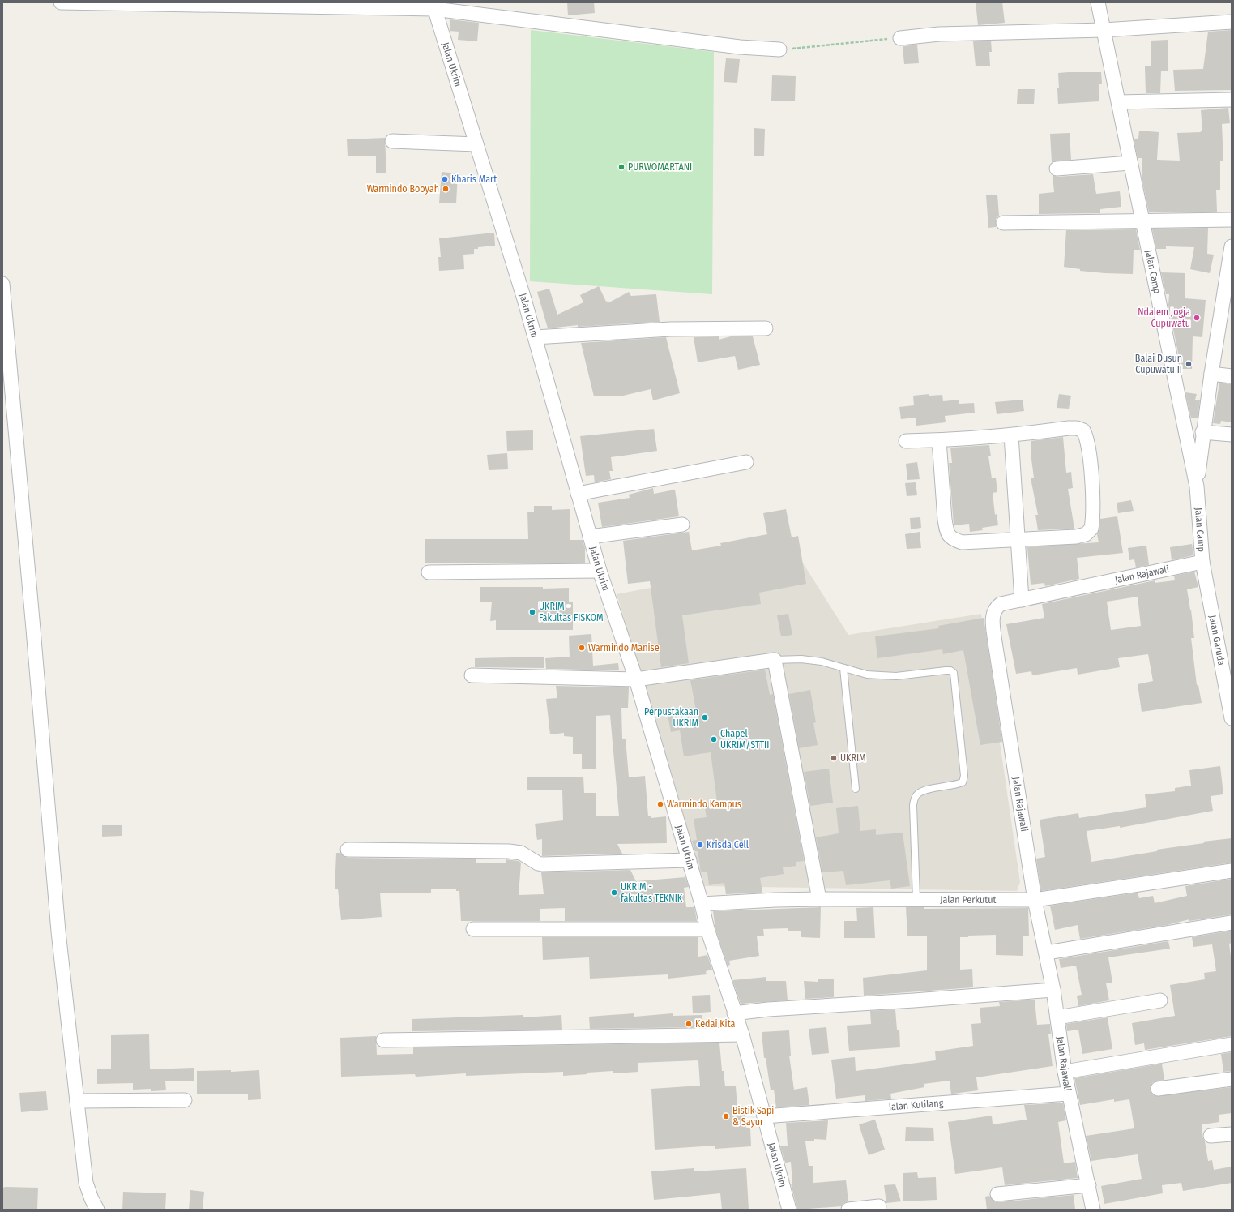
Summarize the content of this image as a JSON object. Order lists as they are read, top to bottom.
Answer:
{
  "streets": {
    "street": [
      "Jalan Ukrim",
      "Jalan Camp",
      "Jalan Rajawali",
      "Jalan Garuda",
      "Jalan Perkutut",
      "Jalan Kutilang"
    ]
  },
  "crossings": [
    ["Jalan Ukrim", "Jalan Perkutut"],
    ["Jalan Ukrim", "Jalan Kutilang"],
    ["Jalan Camp", "Jalan Rajawali"],
    ["Jalan Camp", "Jalan Garuda"],
    ["Jalan Rajawali", "Jalan Garuda"],
    ["Jalan Rajawali", "Jalan Perkutut"],
    ["Jalan Rajawali", "Jalan Kutilang"]
  ],
  "places": [
    "PURWOMARTANI",
    "Kharis Mart",
    "Warmindo Booyah",
    "Ndalem Jogja Cupuwatu",
    "Balai Dusun Cupuwatu II",
    "UKRIM - Fakultas FISKOM",
    "Warmindo Manise",
    "Perpustakaan UKRIM",
    "Chapel UKRIM/STTII",
    "UKRIM",
    "Warmindo Kampus",
    "Krisda Cell",
    "UKRIM - fakultas TEKNIK",
    "Kedai Kita",
    "Bistik Sapi & Sayur"
  ]
}
